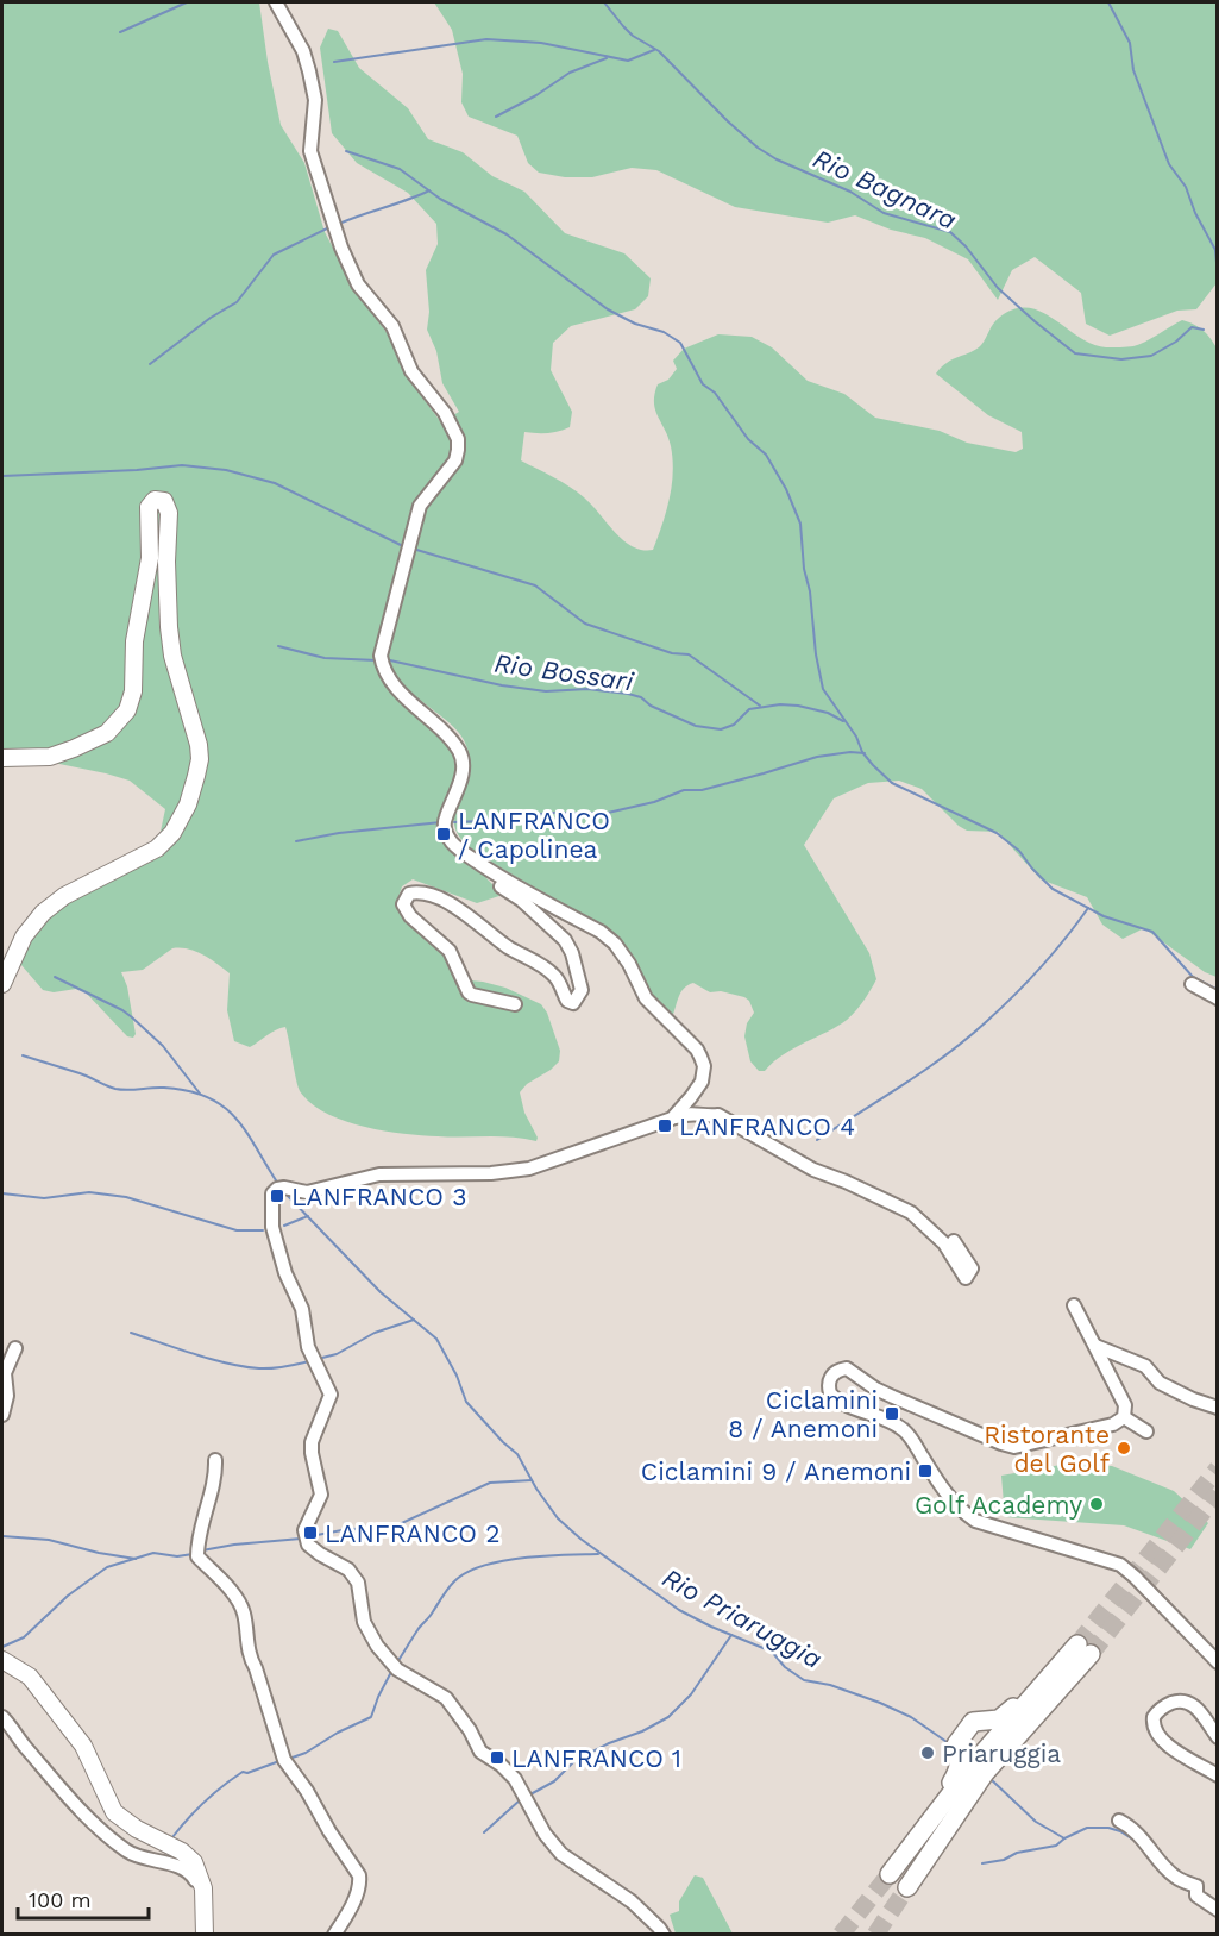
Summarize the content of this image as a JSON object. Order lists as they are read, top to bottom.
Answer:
{
  "water": ["Rio Bagnara", "Rio Bossari", "Rio Priaruggia"],
  "places": {
    "transit": [
      "LANFRANCO / Capolinea",
      "LANFRANCO 4",
      "LANFRANCO 3",
      "Ciclamini 8 / Anemoni",
      "Ciclamini 9 / Anemoni",
      "LANFRANCO 2",
      "LANFRANCO 1"
    ],
    "other": ["Ristorante del Golf", "Golf Academy", "Priaruggia"]
  },
  "scale_bar": "100 m"
}
